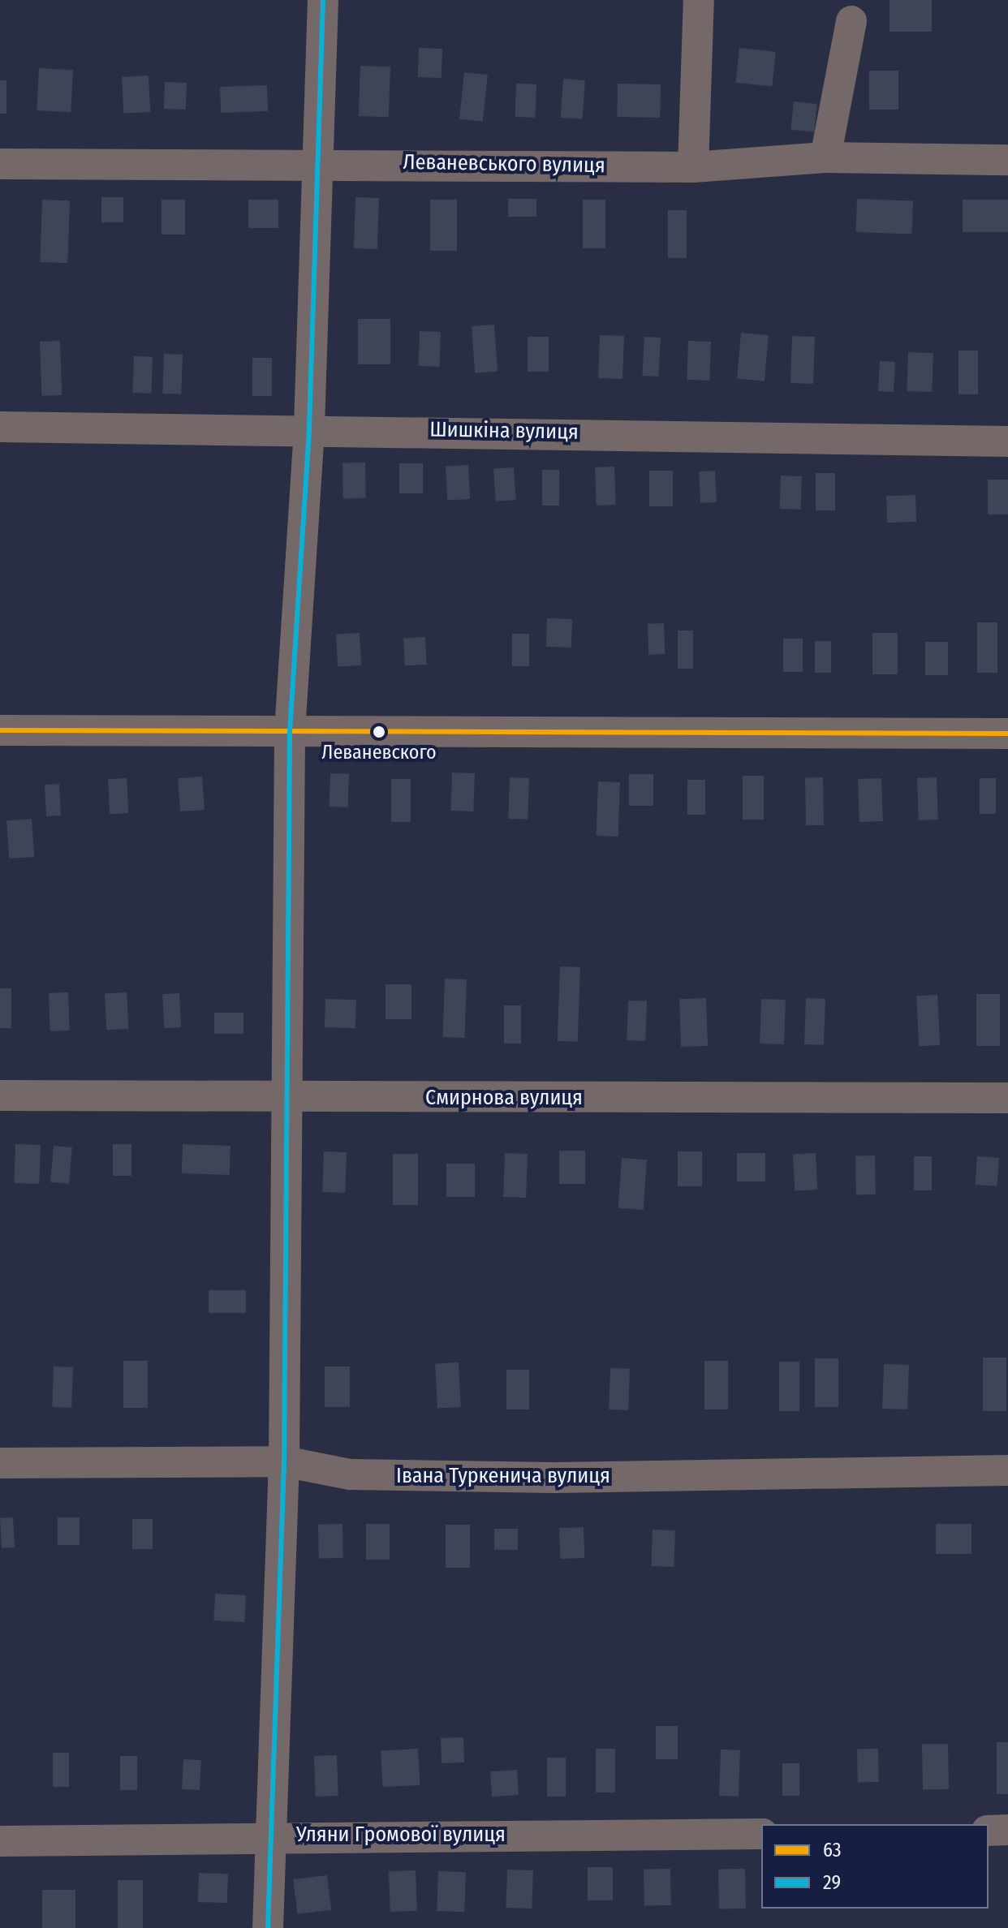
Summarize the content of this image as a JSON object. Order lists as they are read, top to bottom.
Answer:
{
  "streets": {
    "street": [
      "Леваневського вулиця",
      "Шишкіна вулиця",
      "Смирнова вулиця",
      "Івана Туркенича вулиця",
      "Уляни Громової вулиця"
    ]
  },
  "places": ["Леваневского"],
  "lines": ["transit line 29", "transit line 63"],
  "legend": ["63", "29"]
}
